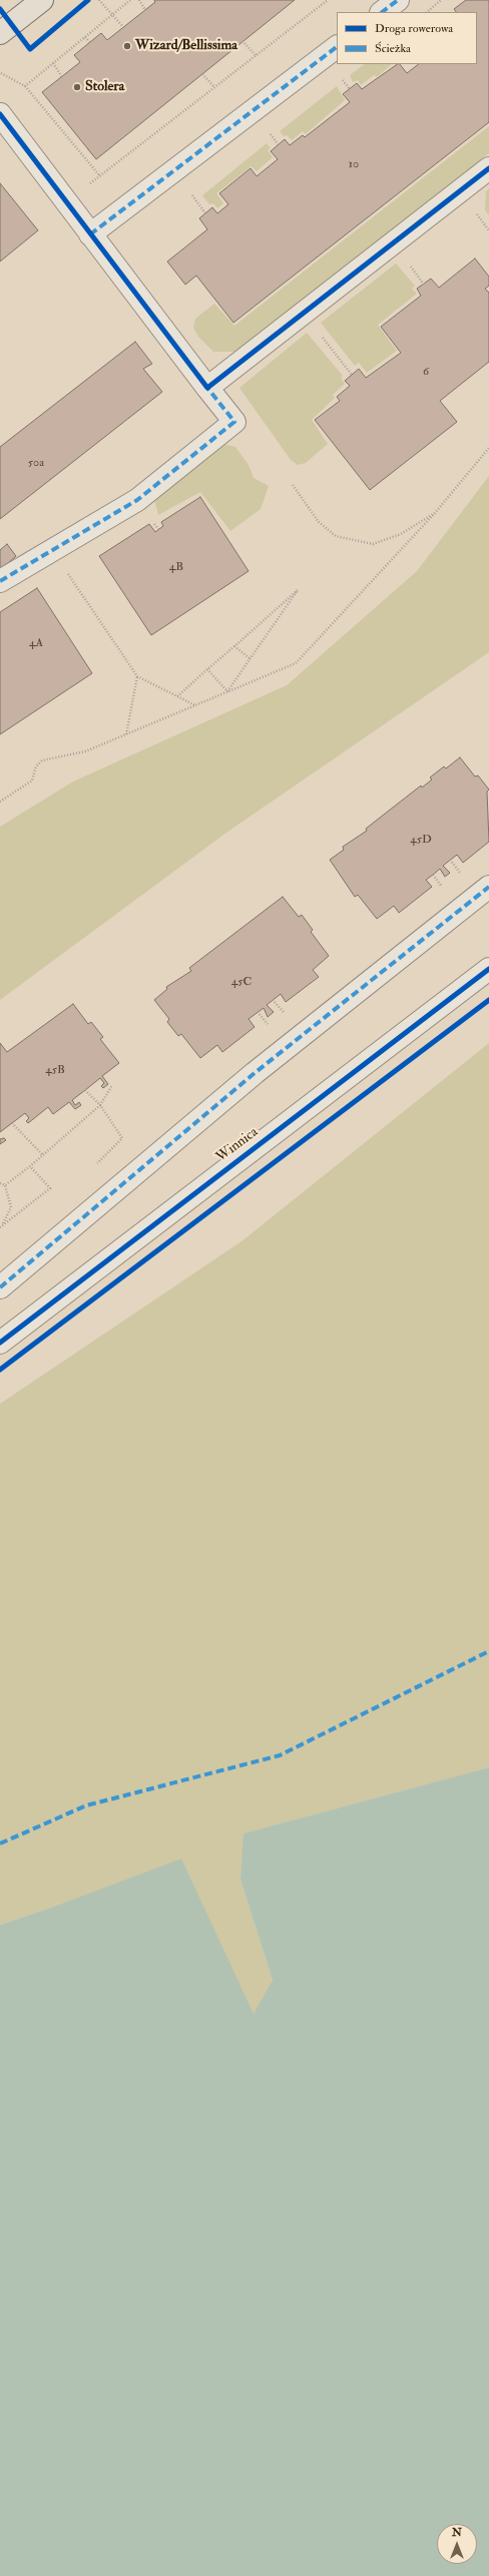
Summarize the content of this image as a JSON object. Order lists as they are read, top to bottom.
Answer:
{
  "streets": {
    "street": ["Winnica"]
  },
  "places": ["Wizard/Bellissima", "Stolera"],
  "house_numbers": [
    "10",
    "6",
    "50a",
    "4B",
    "4A",
    "45D",
    "45C",
    "45B"
  ],
  "legend": ["Droga rowerowa", "Ścieżka"],
  "north": "top"
}
